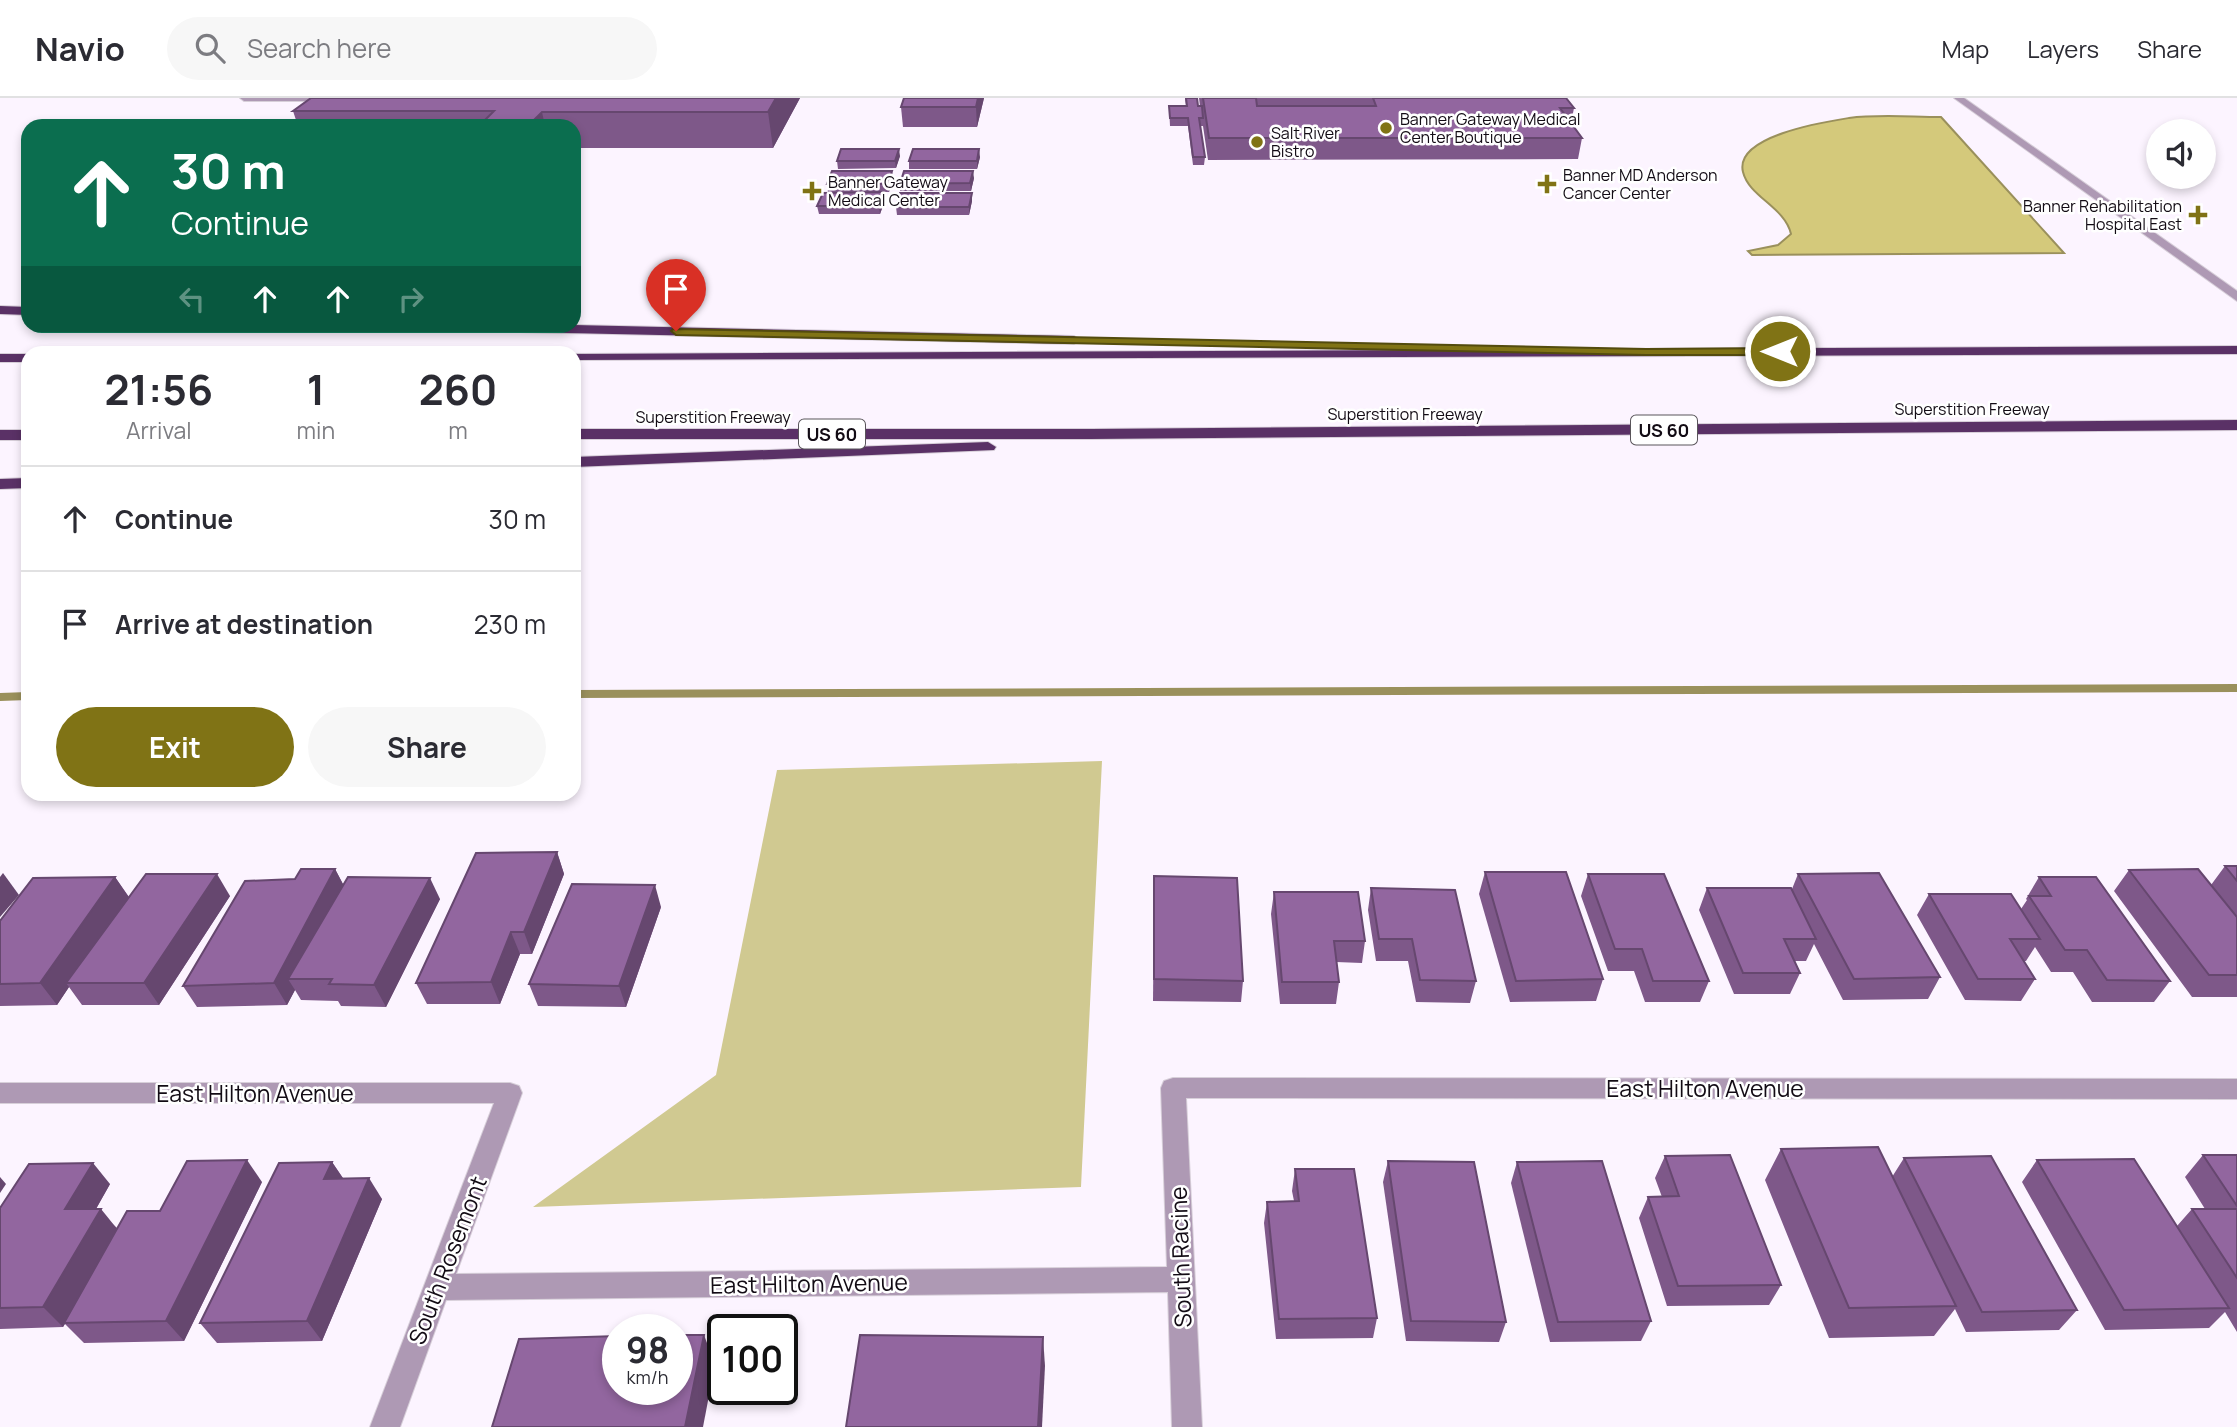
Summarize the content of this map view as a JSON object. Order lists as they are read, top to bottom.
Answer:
{
  "streets": {
    "highway": ["Superstition Freeway", "US 60"],
    "street": ["East Hilton Avenue", "South Racine", "South Rosemont"]
  },
  "crossings": [
    ["East Hilton Avenue", "South Racine"],
    ["East Hilton Avenue", "South Rosemont"]
  ],
  "places": {
    "other": ["Banner Gateway Medical Center Boutique", "Salt River Bistro"],
    "health": ["Banner MD Anderson Cancer Center", "Banner Gateway Medical Center", "Banner Rehabilitation Hospital East"]
  },
  "page": {
    "header": "Navio",
    "search": "Search here",
    "nav": ["Map", "Layers", "Share"],
    "turn": ["30 m", "Continue"],
    "eta": [
      "21:56",
      "Arrival",
      "1",
      "min",
      "260",
      "m"
    ],
    "list": [
      {
        "name": "Continue",
        "value": "30 m"
      },
      {
        "name": "Arrive at destination",
        "value": "230 m"
      }
    ],
    "buttons": ["Exit", "Share"],
    "speed": "98 km/h",
    "limit": "100"
  }
}
